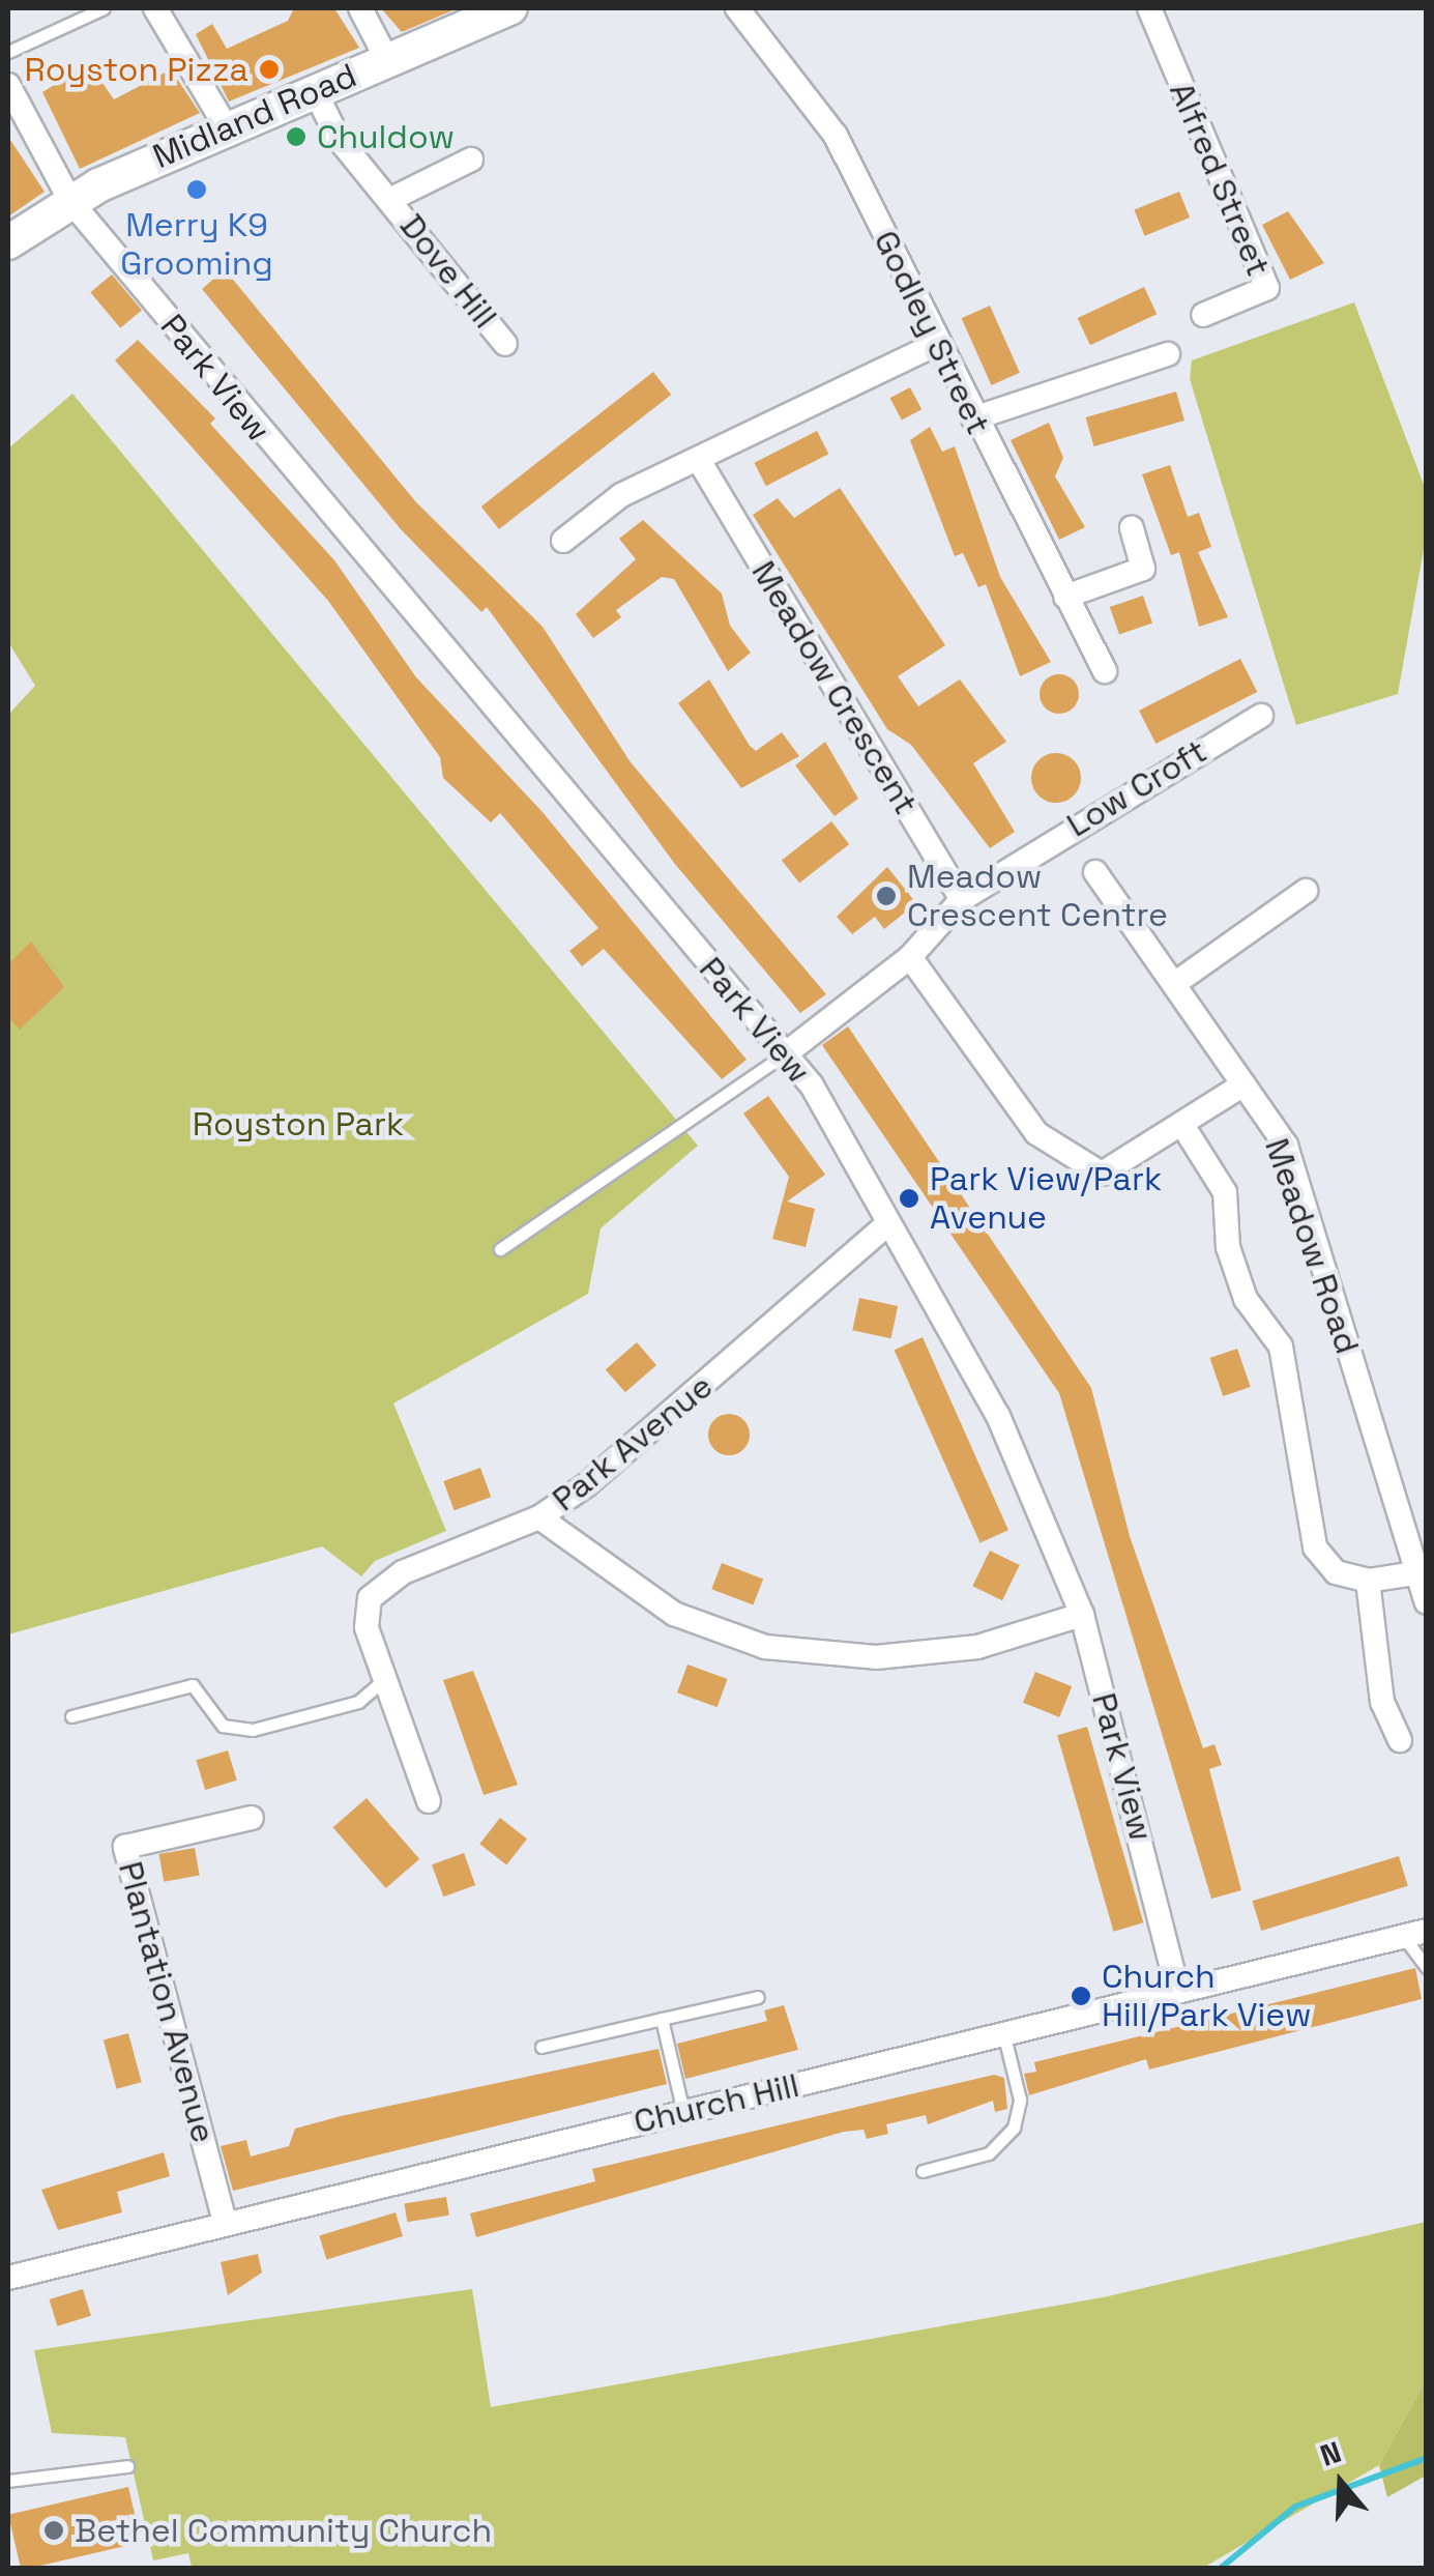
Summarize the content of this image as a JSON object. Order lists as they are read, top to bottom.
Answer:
{
  "streets": {
    "main road": ["Midland Road"],
    "street": [
      "Alfred Street",
      "Dove Hill",
      "Godley Street",
      "Park View",
      "Meadow Crescent",
      "Low Croft",
      "Meadow Road",
      "Park Avenue",
      "Plantation Avenue",
      "Church Hill"
    ]
  },
  "crossings": [
    ["Midland Road", "Dove Hill"],
    ["Midland Road", "Park View"],
    ["Park View", "Park Avenue"],
    ["Park View", "Church Hill"],
    ["Meadow Crescent", "Low Croft"],
    ["Plantation Avenue", "Church Hill"]
  ],
  "parks": ["Royston Park"],
  "places": [
    "Royston Pizza",
    "Chuldow",
    "Merry K9 Grooming",
    "Meadow Crescent Centre",
    "Park View/Park Avenue",
    "Church Hill/Park View",
    "Bethel Community Church"
  ],
  "north": "top"
}
